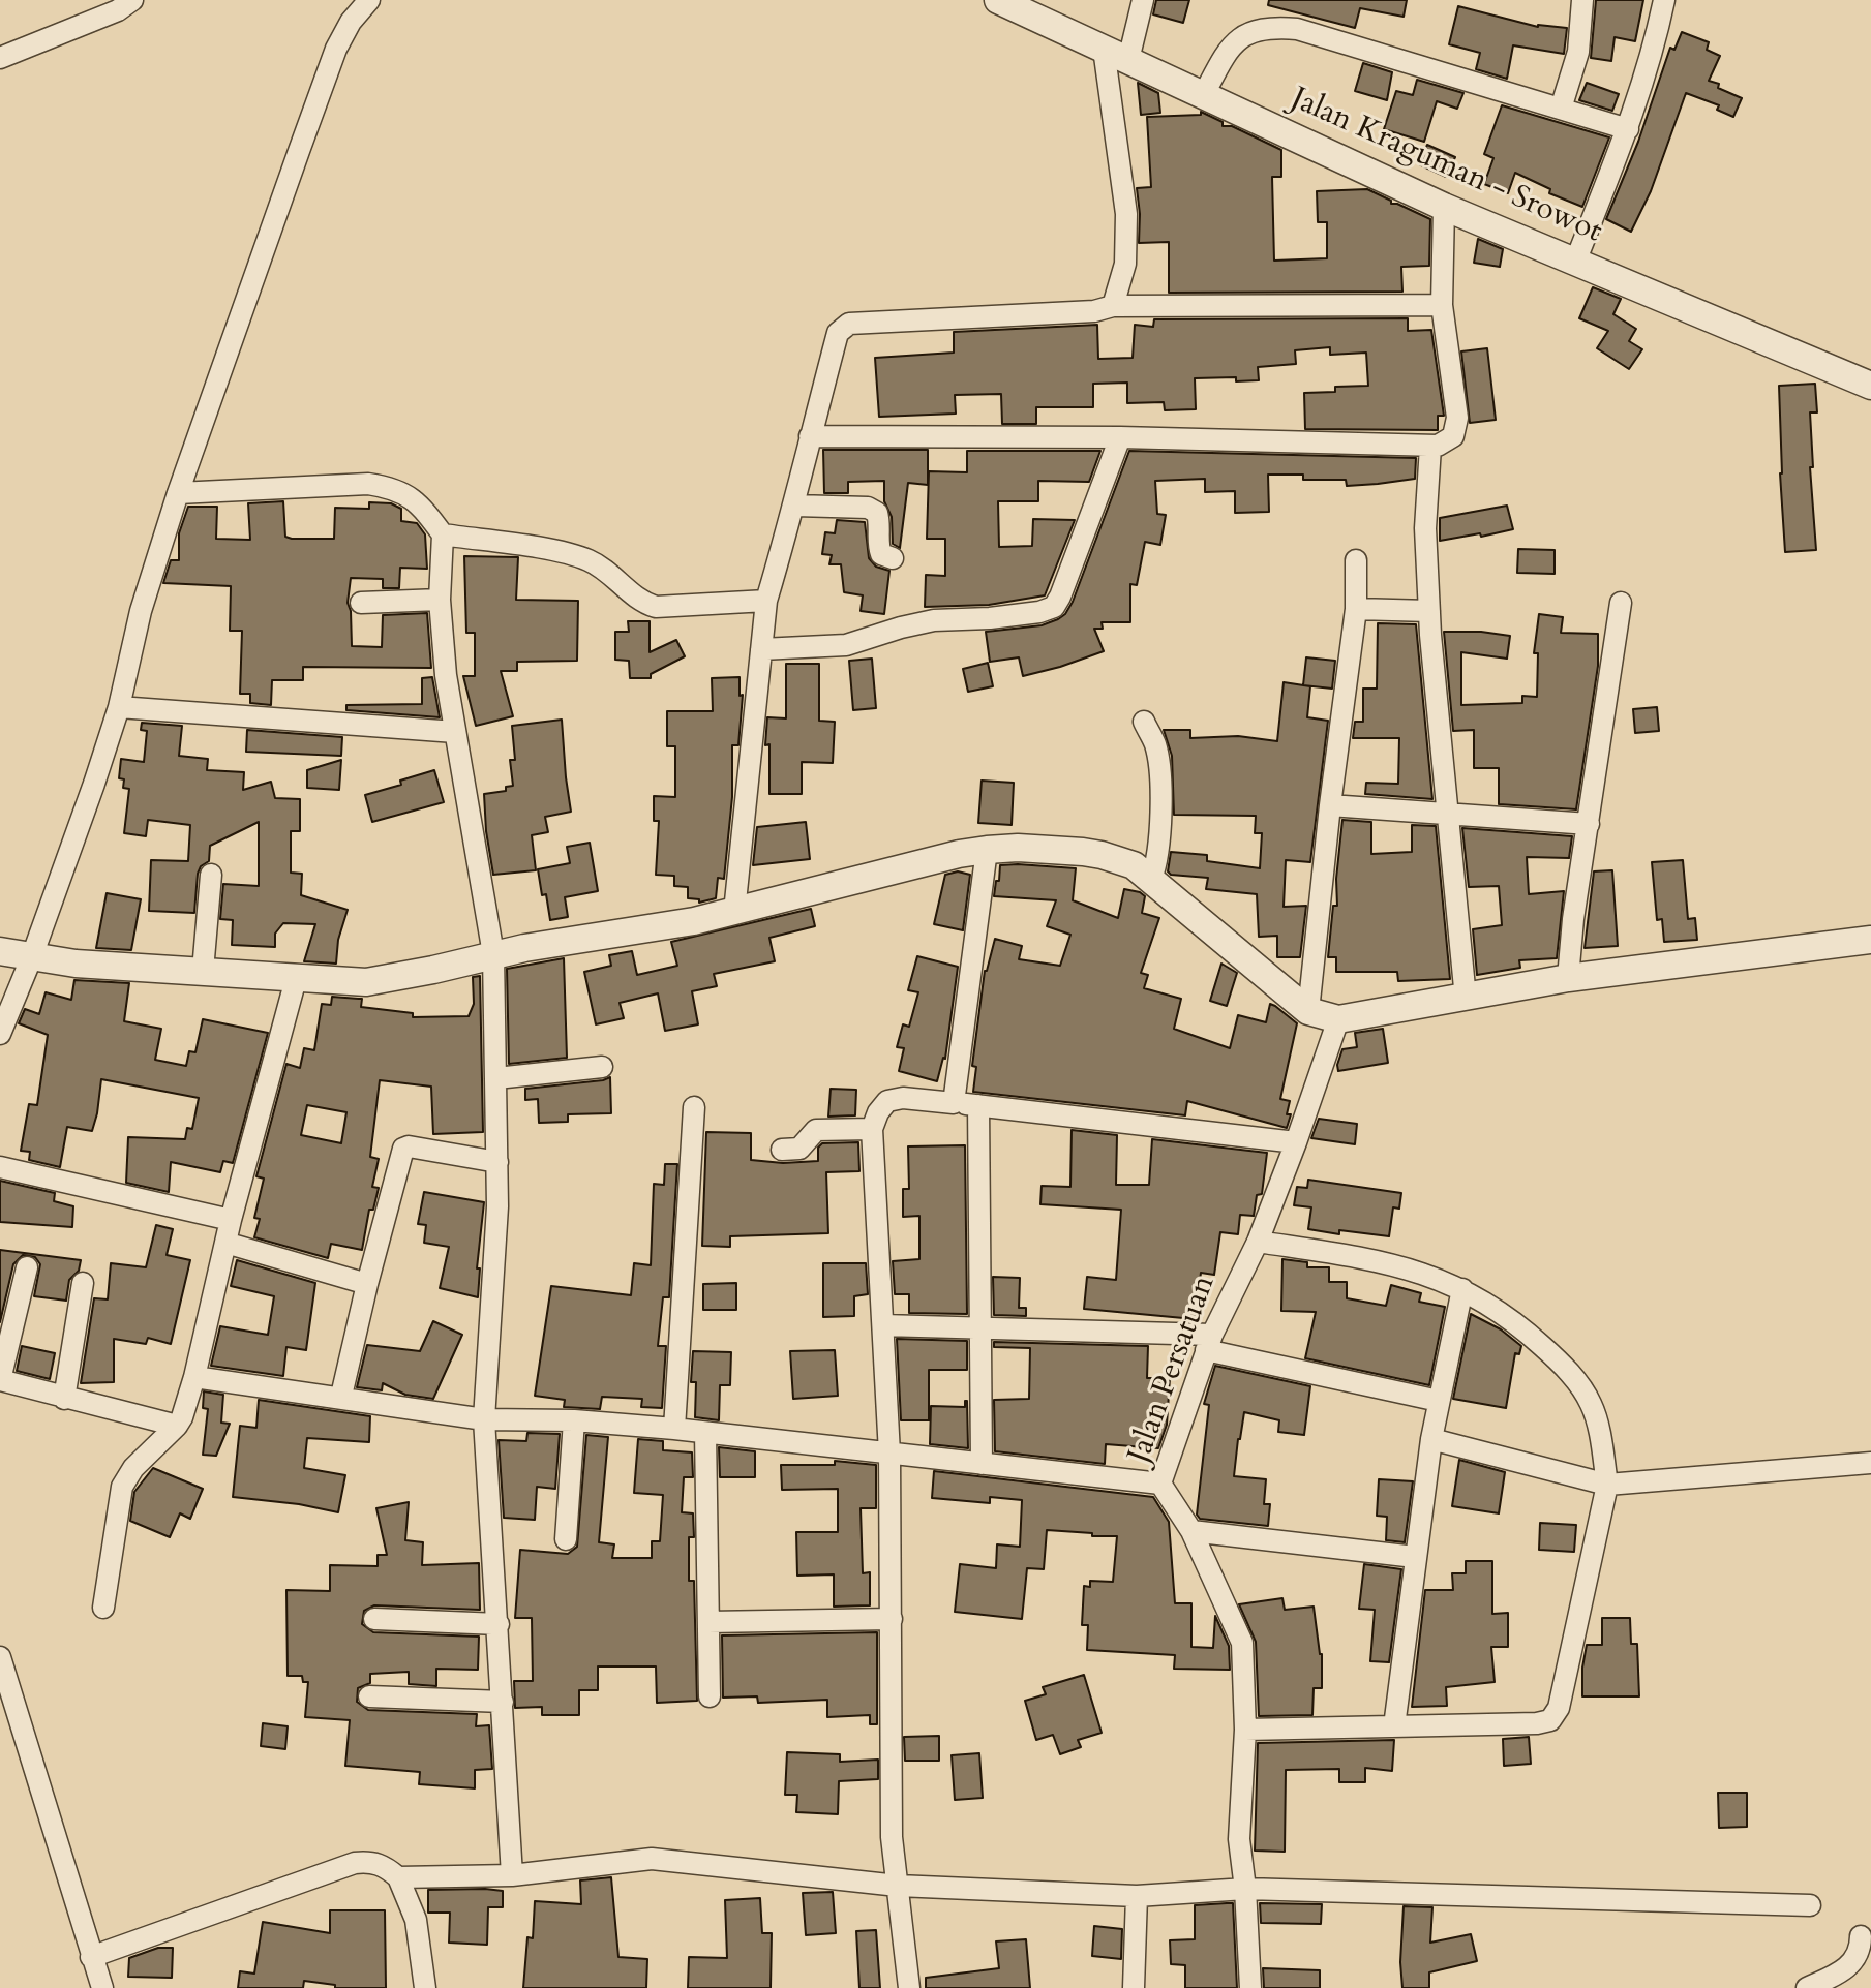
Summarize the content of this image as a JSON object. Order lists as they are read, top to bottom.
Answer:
{
  "streets": {
    "street": ["Jalan Kraguman - Srowot", "Jalan Persatuan"]
  }
}
